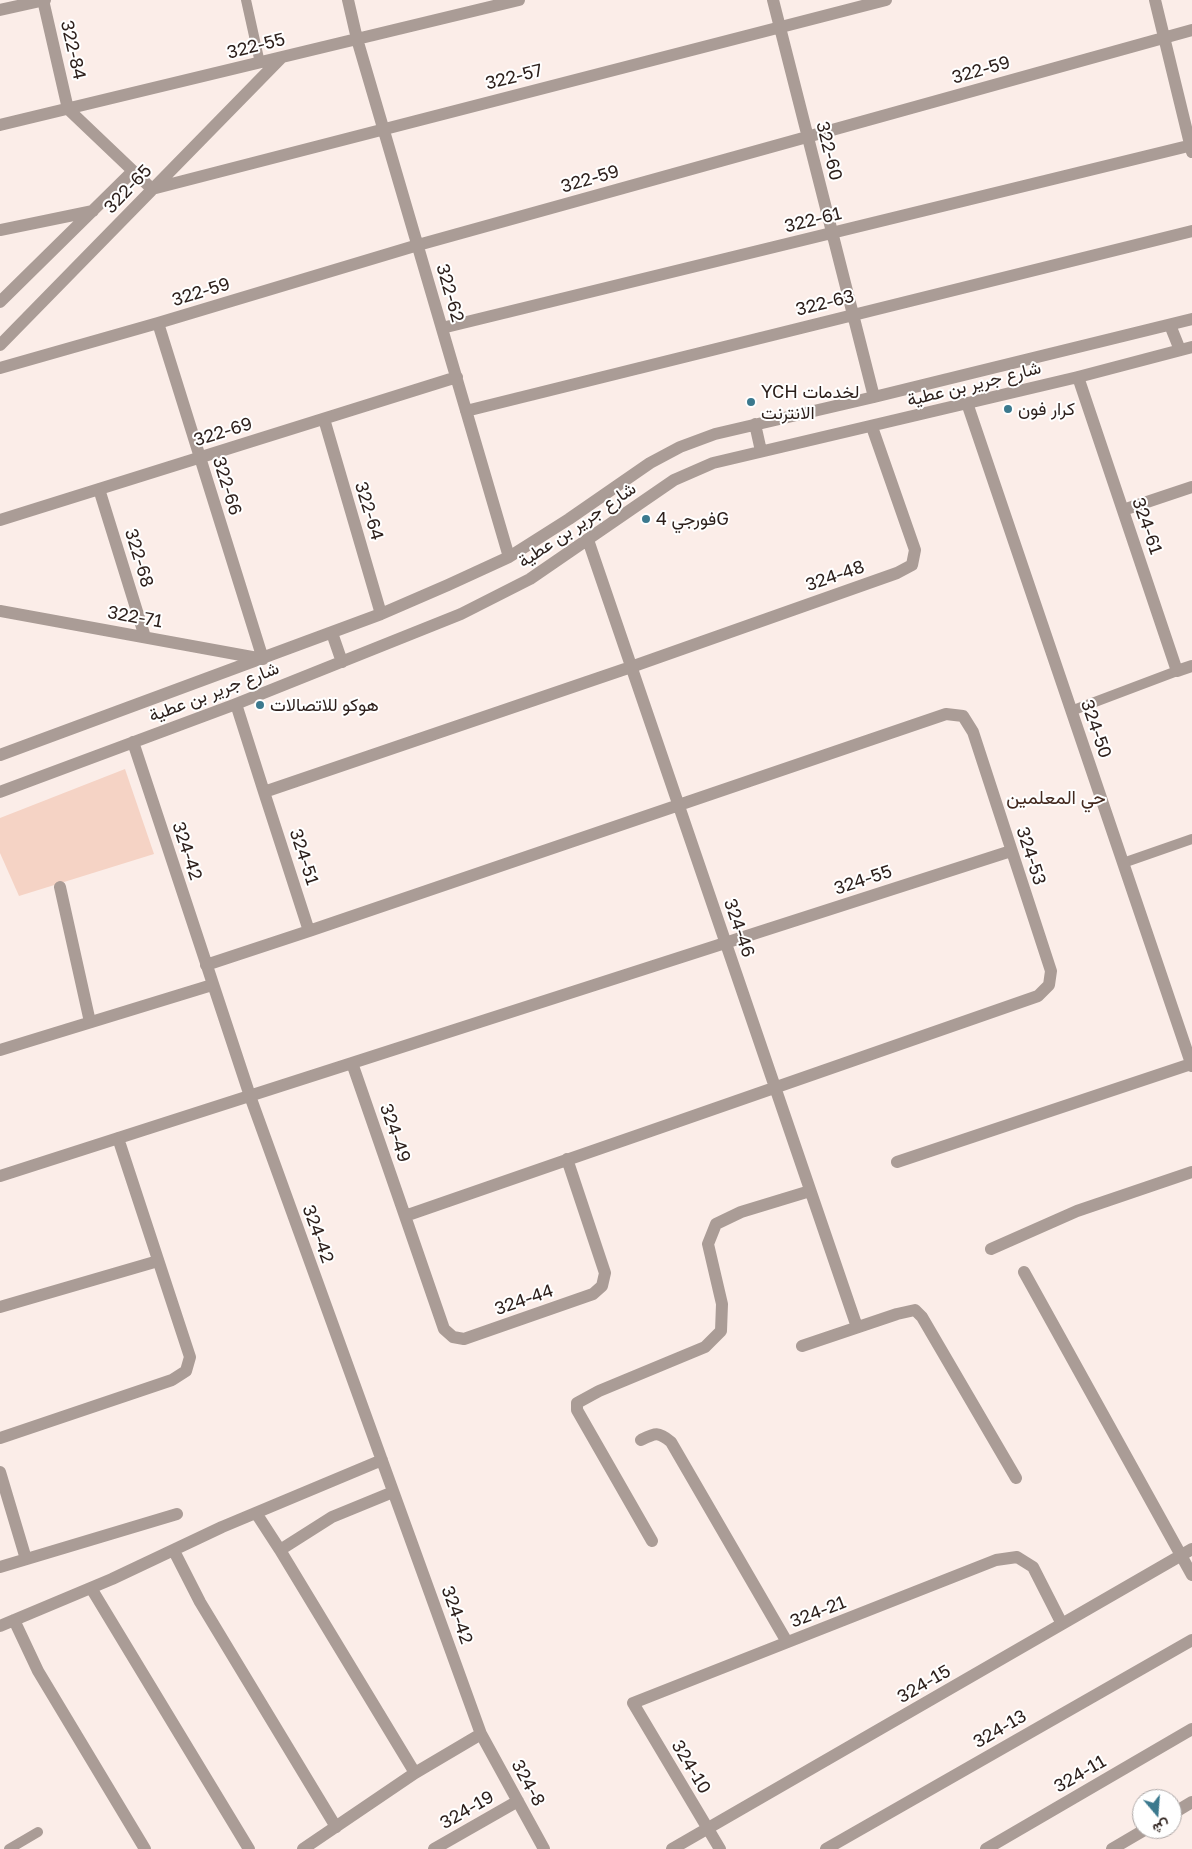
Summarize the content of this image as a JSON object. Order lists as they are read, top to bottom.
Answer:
{
  "streets": {
    "street": [
      "322-55",
      "322-84",
      "322-59",
      "322-57",
      "322-60",
      "322-65",
      "322-61",
      "322-62",
      "322-63",
      "شارع جرير بن عطية",
      "322-69",
      "322-66",
      "322-64",
      "324-61",
      "322-68",
      "324-48",
      "322-71",
      "324-50",
      "324-42",
      "324-53",
      "324-51",
      "324-55",
      "324-46",
      "324-49",
      "324-44",
      "324-21",
      "324-15",
      "324-13",
      "324-10",
      "324-11",
      "324-8",
      "324-19"
    ]
  },
  "crossings": [
    ["322-55", "322-84"],
    ["322-55", "322-65"],
    ["322-55", "322-62"],
    ["322-59", "322-60"],
    ["322-59", "322-62"],
    ["322-59", "322-66"],
    ["322-57", "322-60"],
    ["322-57", "322-65"],
    ["322-57", "322-62"],
    ["322-60", "322-61"],
    ["322-60", "322-63"],
    ["322-60", "شارع جرير بن عطية"],
    ["322-61", "322-62"],
    ["322-62", "322-63"],
    ["322-62", "شارع جرير بن عطية"],
    ["322-62", "322-69"],
    ["شارع جرير بن عطية", "322-66"],
    ["شارع جرير بن عطية", "322-64"],
    ["شارع جرير بن عطية", "324-61"],
    ["شارع جرير بن عطية", "324-48"],
    ["شارع جرير بن عطية", "322-71"],
    ["شارع جرير بن عطية", "324-50"],
    ["شارع جرير بن عطية", "324-42"],
    ["شارع جرير بن عطية", "324-51"],
    ["شارع جرير بن عطية", "324-46"],
    ["322-69", "322-66"],
    ["322-69", "322-64"],
    ["322-69", "322-68"],
    ["322-66", "322-71"],
    ["322-68", "322-71"],
    ["324-48", "324-46"],
    ["324-42", "324-8"],
    ["324-53", "324-55"],
    ["324-53", "324-46"],
    ["324-55", "324-46"],
    ["324-49", "324-44"],
    ["324-21", "324-15"],
    ["324-21", "324-10"],
    ["324-15", "324-10"],
    ["324-8", "324-19"]
  ],
  "districts": ["حي المعلمين"],
  "places": [
    "YCH لخدمات الانترنت",
    "كرار فون",
    "فورجي 4G",
    "هوكو للاتصالات"
  ],
  "north": "bottom"
}
